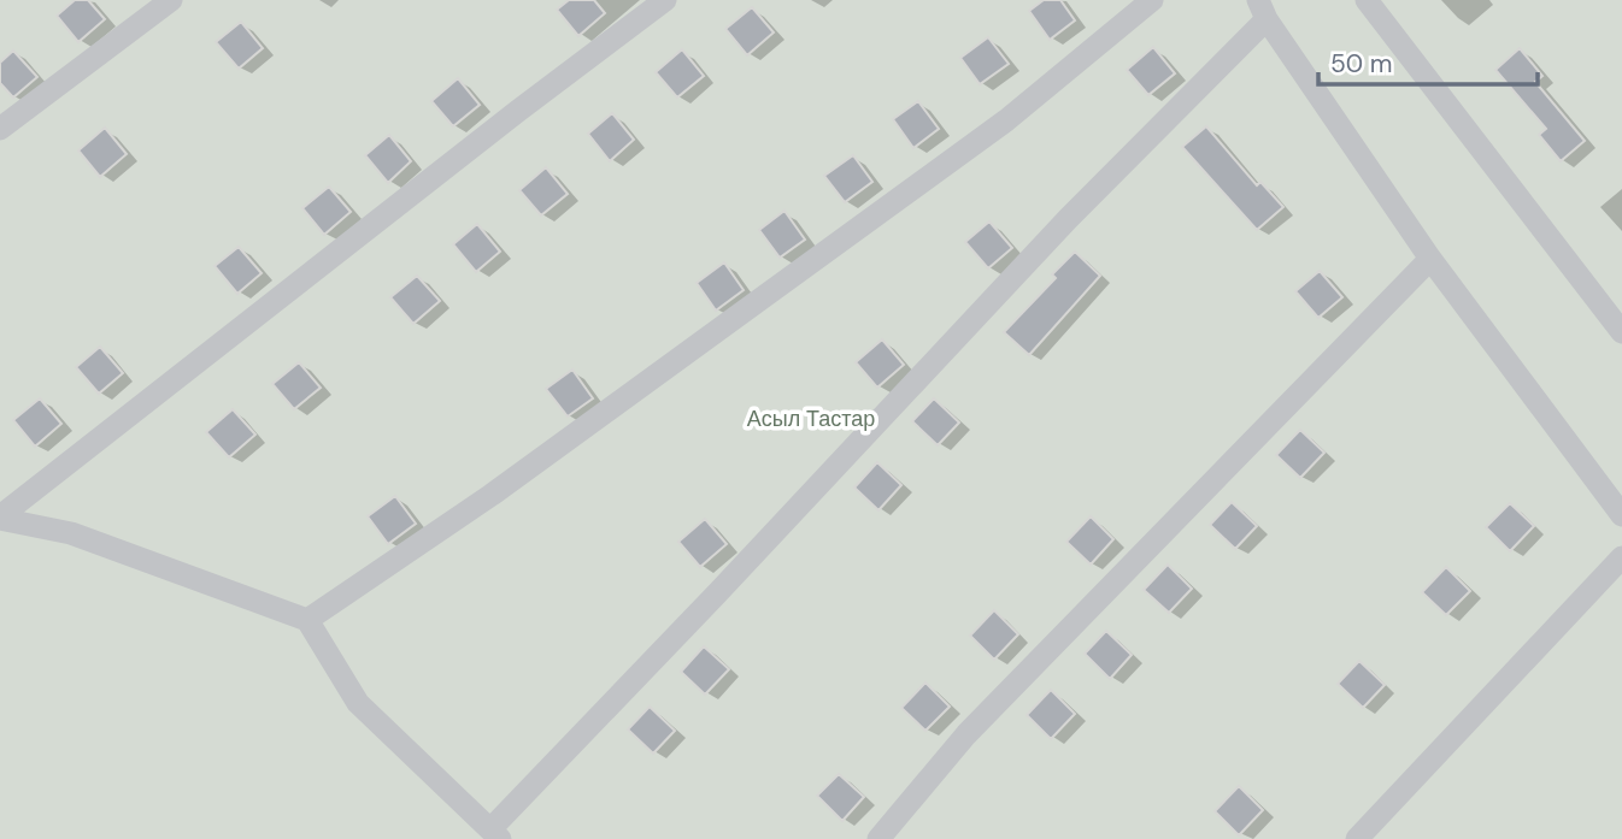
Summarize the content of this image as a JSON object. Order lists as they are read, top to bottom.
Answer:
{
  "parks": ["Асыл Тастар"],
  "scale_bar": "50 m"
}
